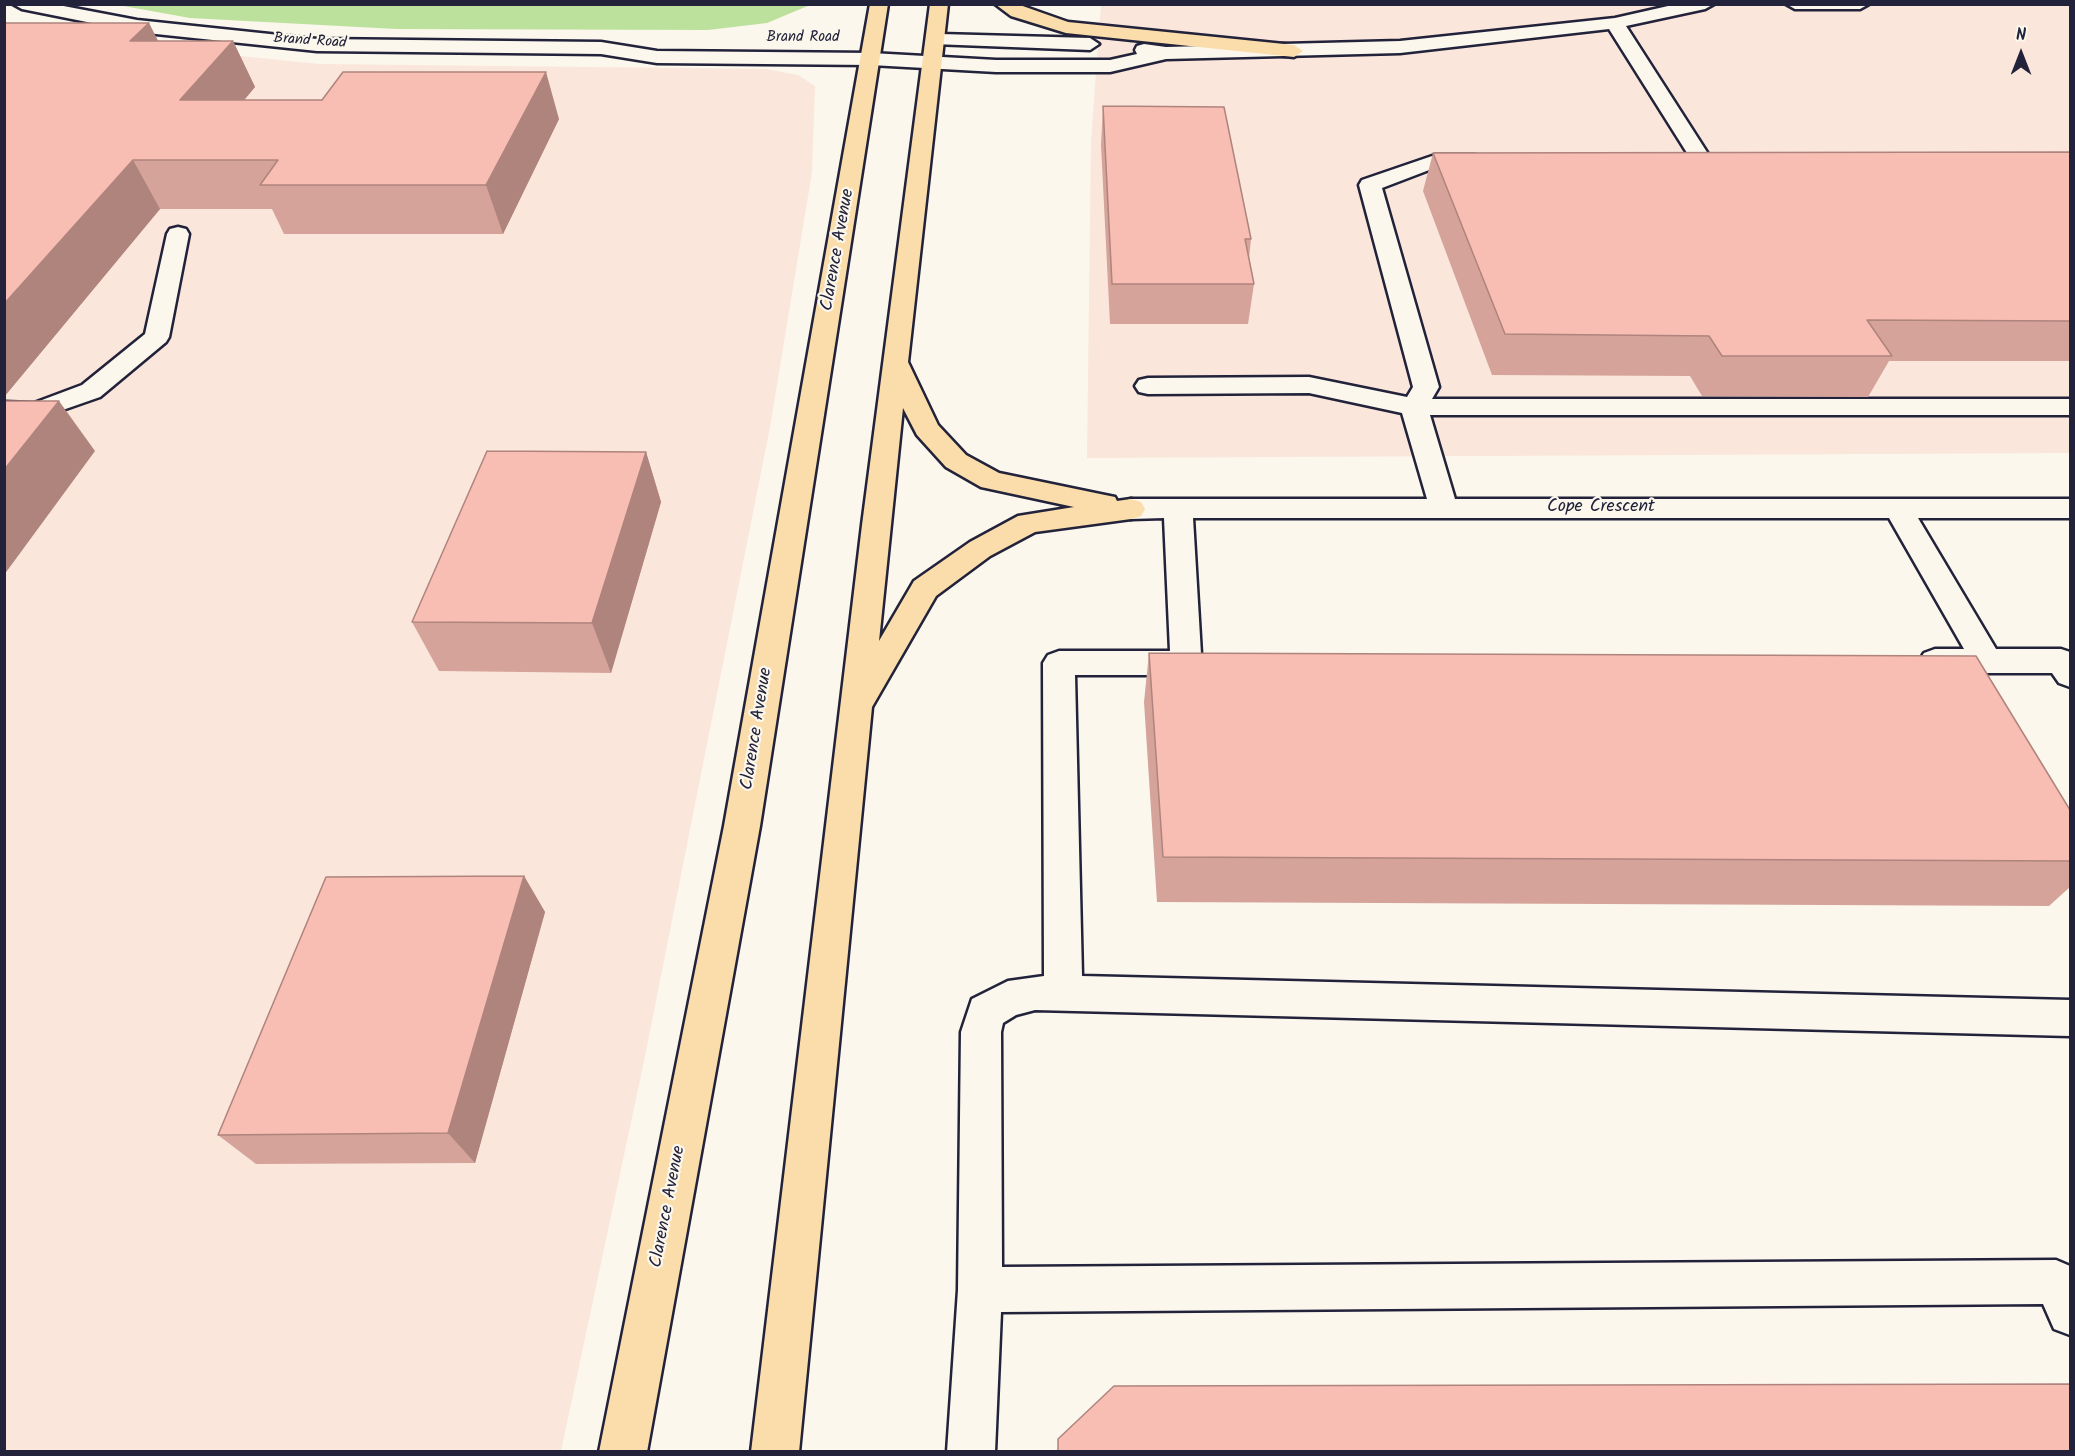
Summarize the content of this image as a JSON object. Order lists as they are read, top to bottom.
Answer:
{
  "streets": {
    "main road": ["Clarence Avenue"],
    "street": ["Brand Road", "Cope Crescent"]
  },
  "crossings": [
    ["Brand Road", "Clarence Avenue"]
  ],
  "north": "top"
}
